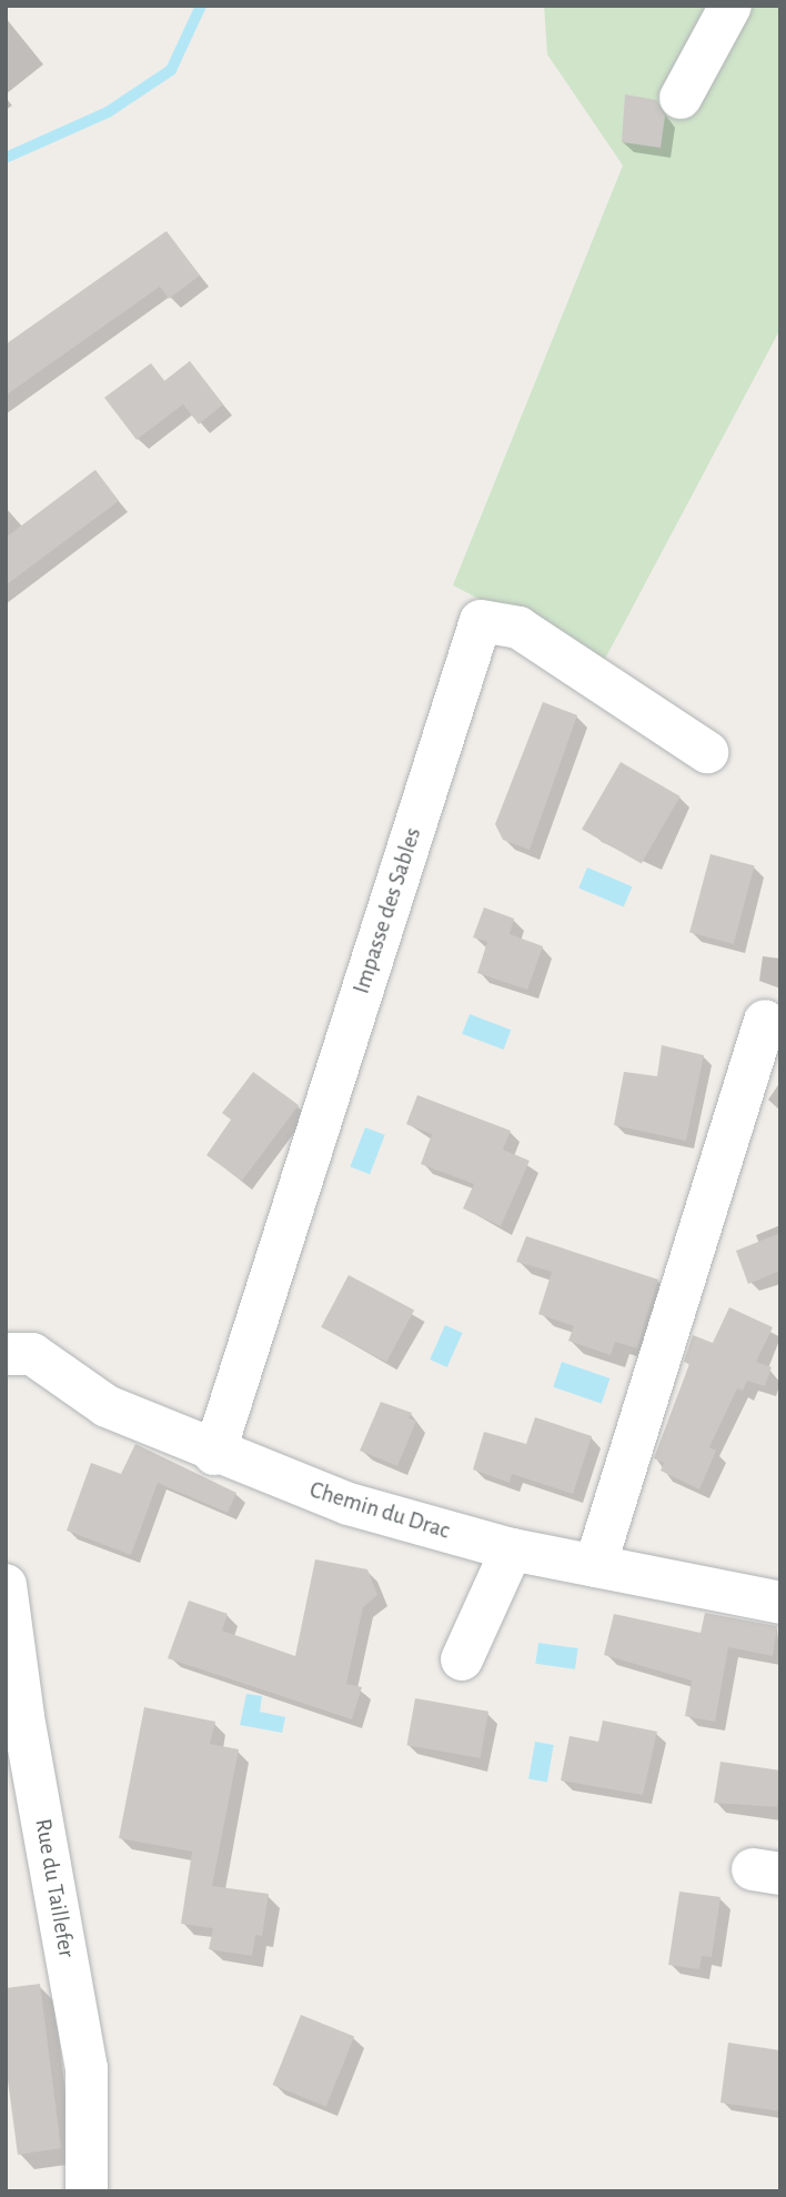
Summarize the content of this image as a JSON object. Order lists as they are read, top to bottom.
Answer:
{
  "streets": {
    "street": ["Impasse des Sables", "Chemin du Drac", "Rue du Taillefer"]
  },
  "crossings": [
    ["Impasse des Sables", "Chemin du Drac"]
  ]
}
